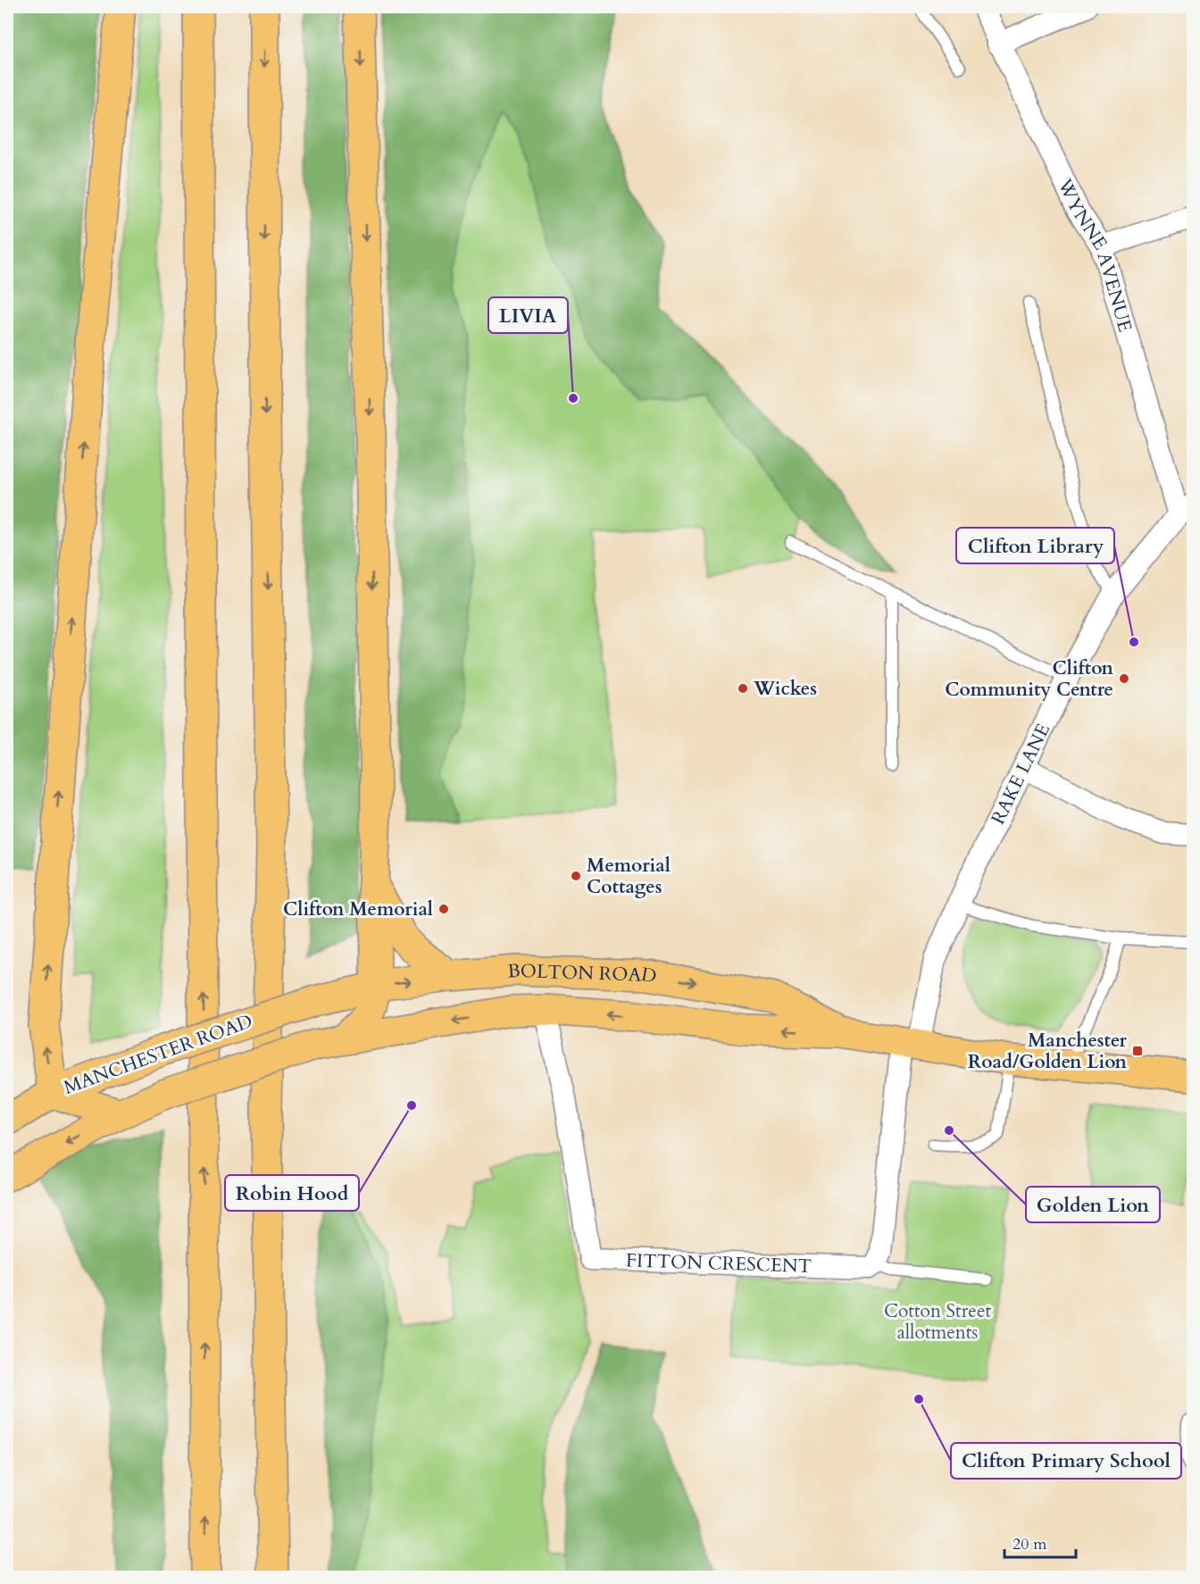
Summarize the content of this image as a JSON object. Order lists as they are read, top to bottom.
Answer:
{
  "streets": {
    "main road": ["BOLTON ROAD", "MANCHESTER ROAD"],
    "street": ["WYNNE AVENUE", "RAKE LANE", "FITTON CRESCENT"]
  },
  "crossings": [
    ["WYNNE AVENUE", "RAKE LANE"],
    ["RAKE LANE", "BOLTON ROAD"],
    ["BOLTON ROAD", "MANCHESTER ROAD"],
    ["BOLTON ROAD", "FITTON CRESCENT"]
  ],
  "parks": ["Cotton Street allotments"],
  "places": {
    "other": [
      "LIVIA",
      "Clifton Library",
      "Clifton Community Centre",
      "Wickes",
      "Memorial Cottages",
      "Clifton Memorial",
      "Robin Hood",
      "Golden Lion",
      "Clifton Primary School"
    ],
    "transit": ["Manchester Road/Golden Lion"]
  },
  "scale_bar": "20 m"
}
